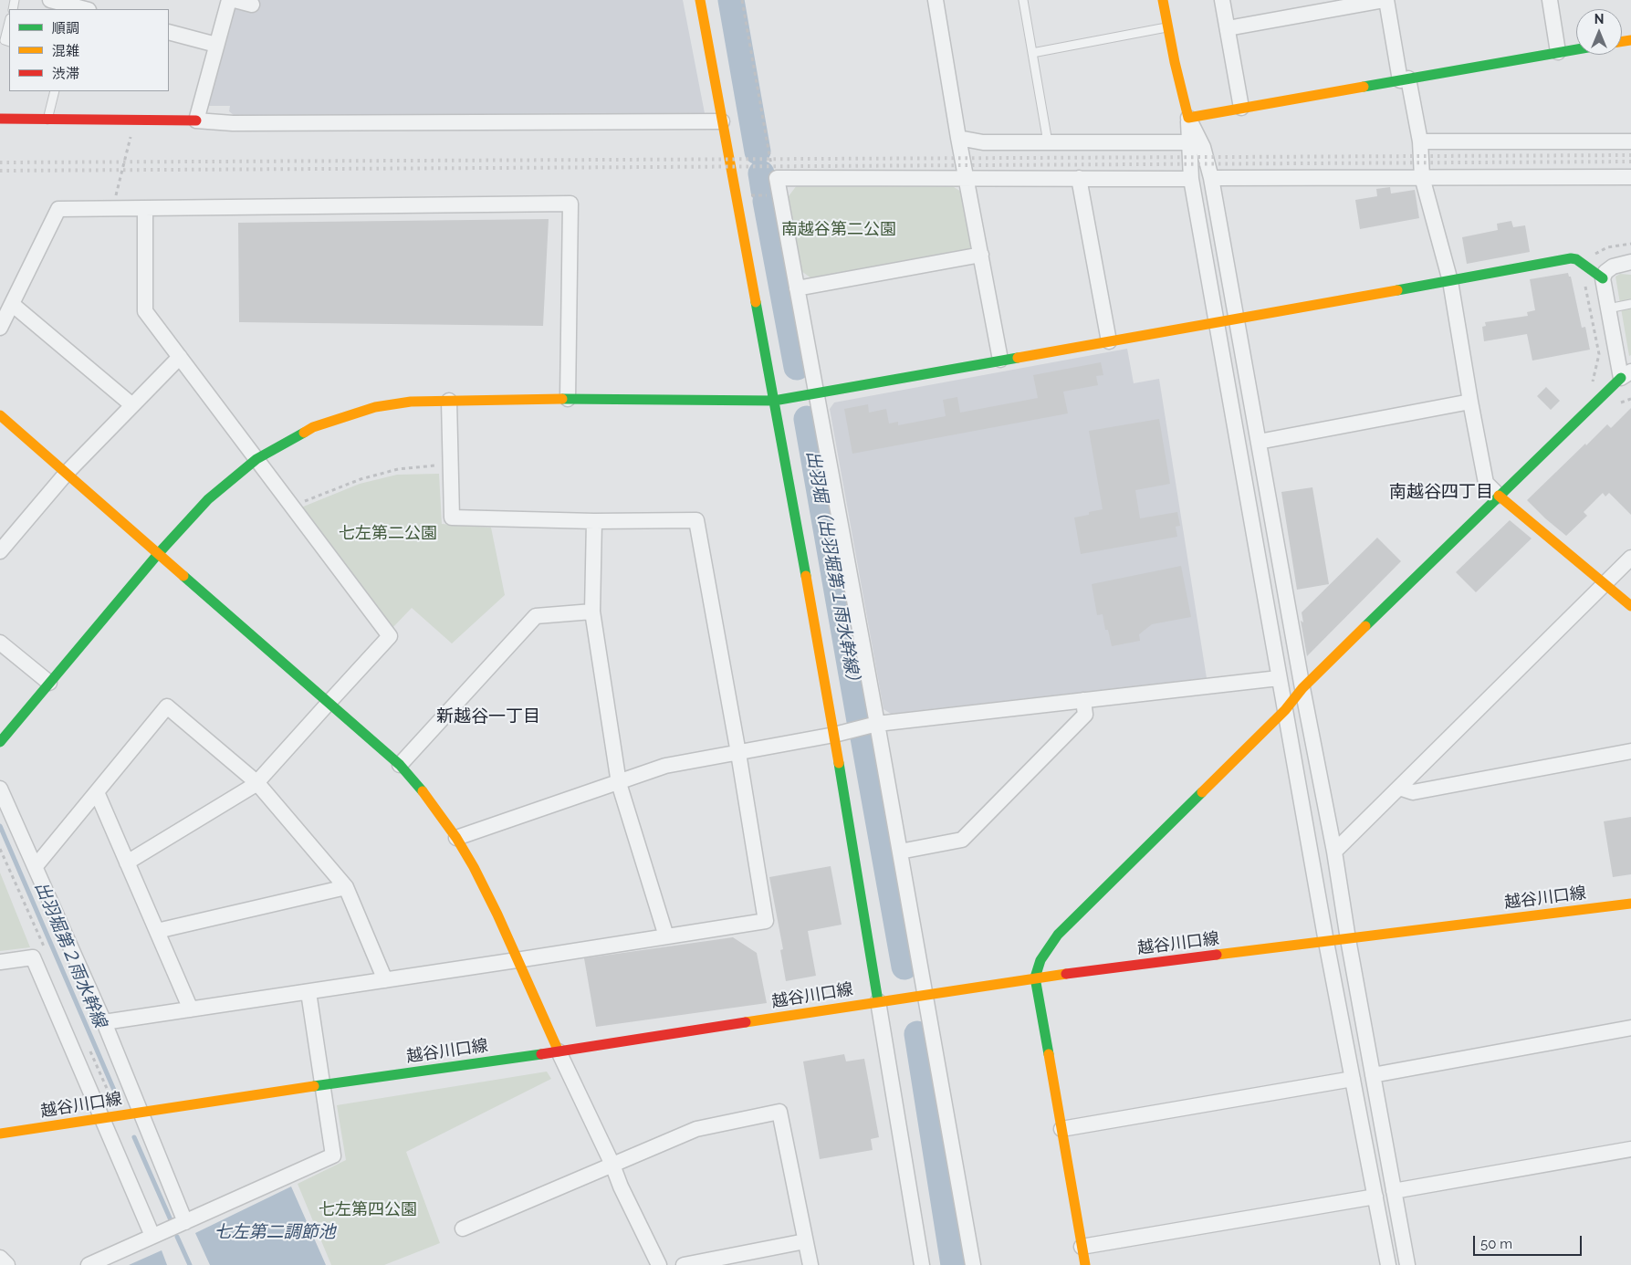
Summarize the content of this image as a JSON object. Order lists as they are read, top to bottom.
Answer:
{
  "streets": {
    "street": ["越谷川口線"]
  },
  "districts": ["南越谷四丁目", "新越谷一丁目"],
  "water": ["出羽堀（出羽堀第１雨水幹線）", "出羽堀第２雨水幹線", "七左第二調節池"],
  "parks": ["南越谷第二公園", "七左第二公園", "七左第四公園"],
  "legend": ["順調", "混雑", "渋滞"],
  "scale_bar": "50 m",
  "north": "top"
}
